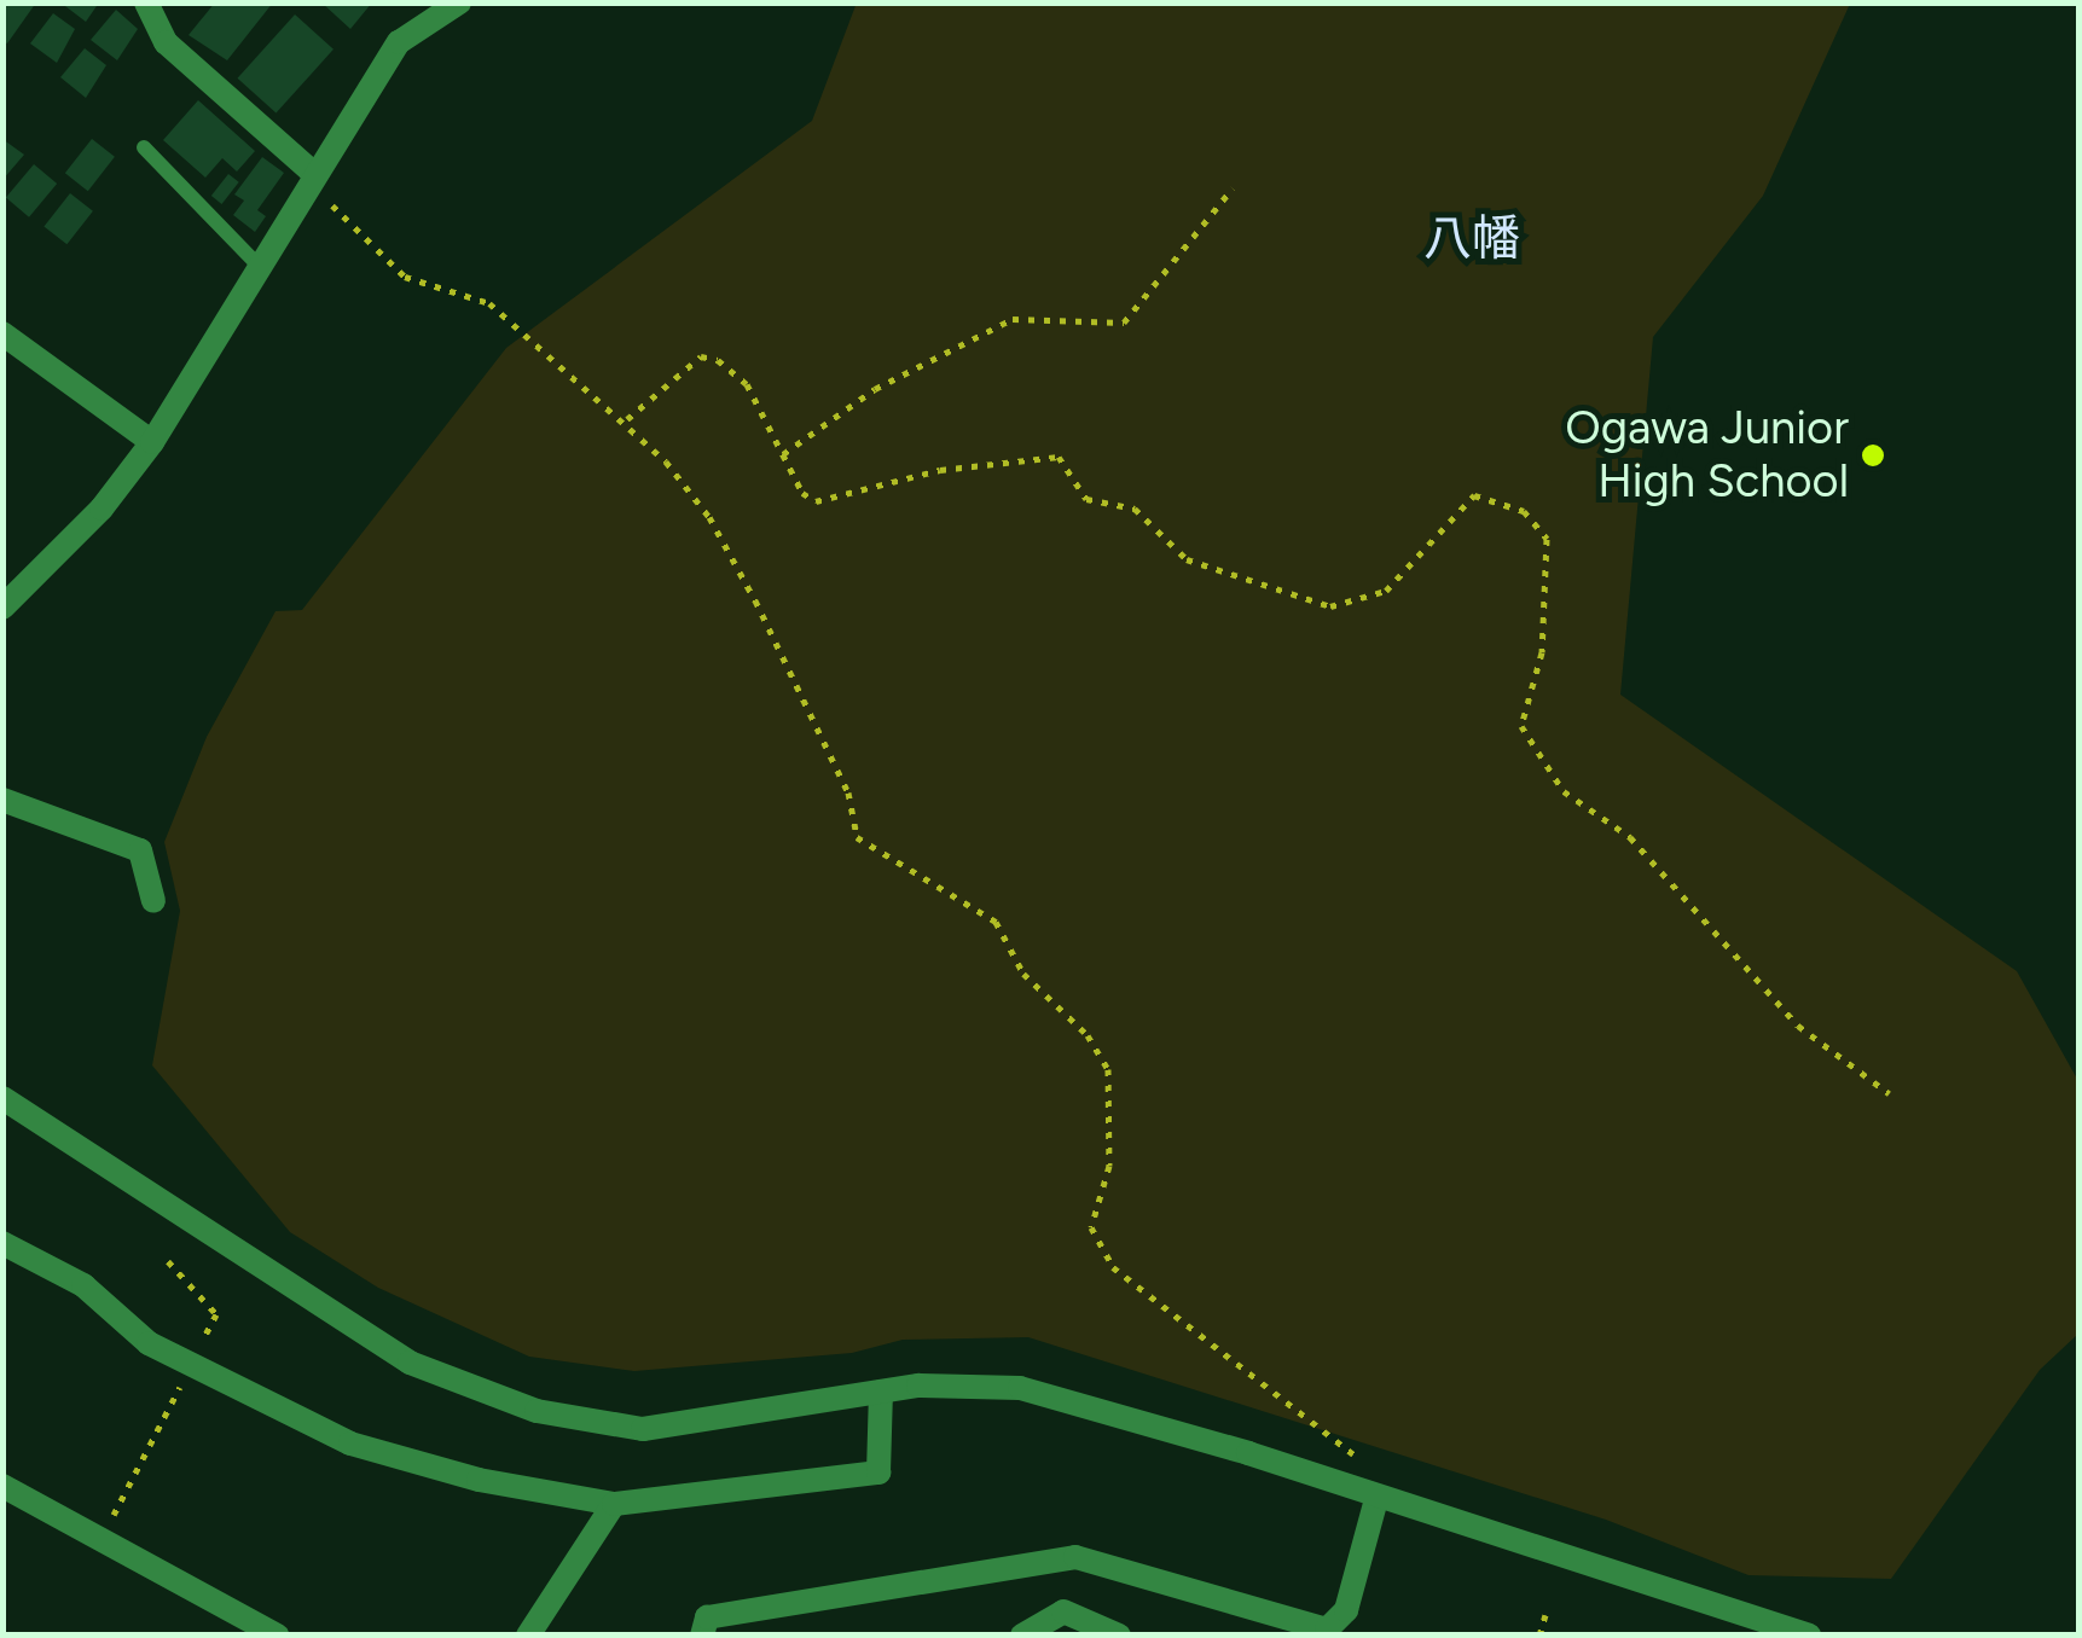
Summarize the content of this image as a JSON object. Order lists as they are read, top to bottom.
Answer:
{
  "districts": ["八幡"],
  "places": ["Ogawa Junior High School"]
}
